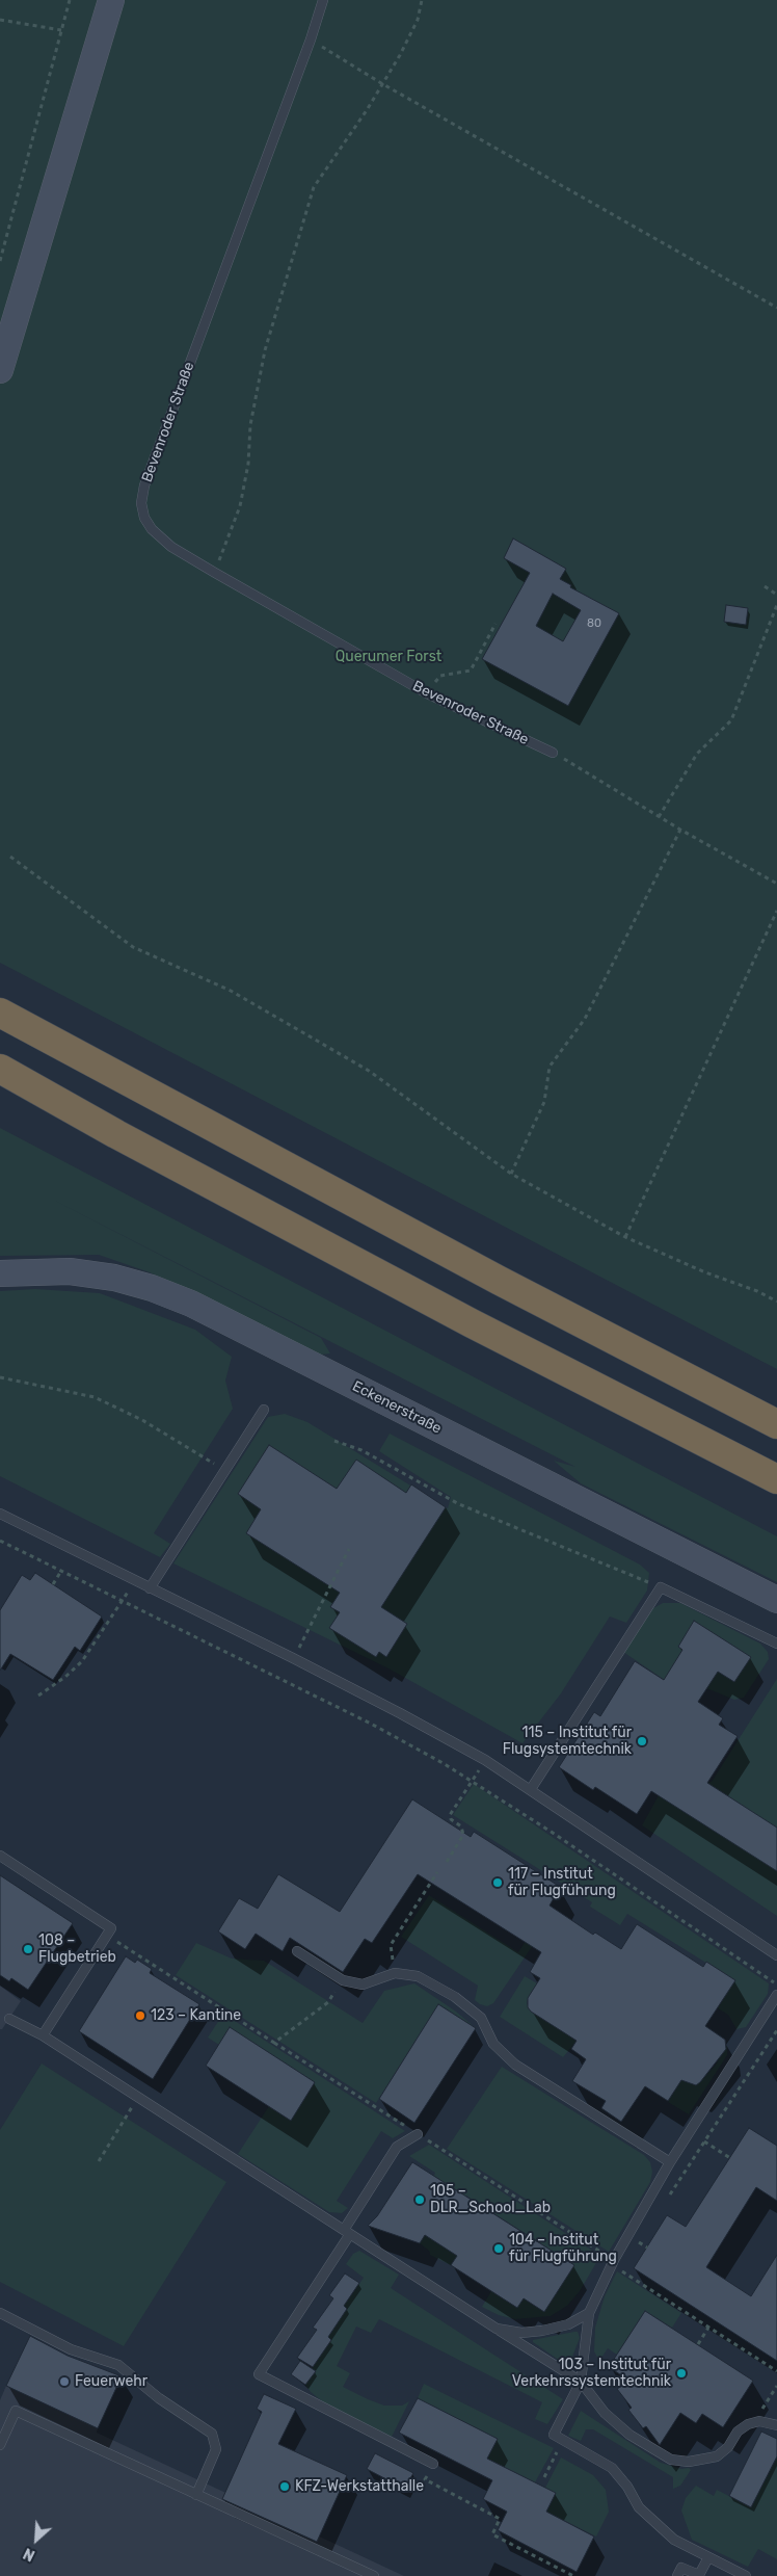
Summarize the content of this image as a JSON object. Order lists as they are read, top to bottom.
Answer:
{
  "streets": {
    "main road": ["Eckenerstraße"],
    "lane": ["Bevenroder Straße"]
  },
  "parks": ["Querumer Forst"],
  "places": [
    "115 – Institut für Flugsystemtechnik",
    "117 – Institut für Flugführung",
    "108 – Flugbetrieb",
    "123 – Kantine",
    "105 – DLR_School_Lab",
    "104 – Institut für Flugführung",
    "103 – Institut für Verkehrssystemtechnik",
    "Feuerwehr",
    "KFZ-Werkstatthalle"
  ],
  "house_numbers": ["80"],
  "north": "bottom left"
}
